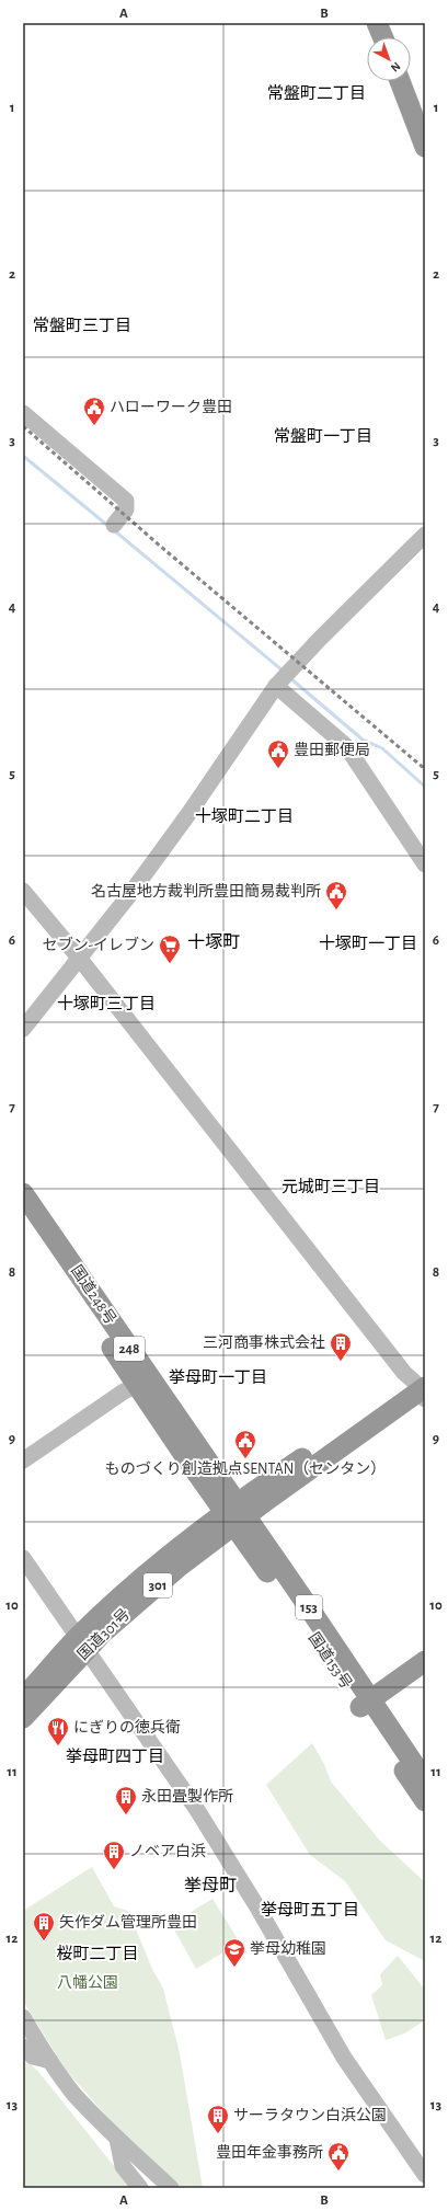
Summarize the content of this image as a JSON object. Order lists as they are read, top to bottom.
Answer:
{
  "streets": {
    "highway": [
      "国道248号",
      "248",
      "301",
      "153",
      "国道301号",
      "国道153号"
    ]
  },
  "crossings": [
    ["国道248号", "国道301号"],
    ["国道248号", "国道153号"],
    ["国道301号", "国道153号"]
  ],
  "districts": [
    "常盤町二丁目",
    "常盤町三丁目",
    "常盤町一丁目",
    "十塚町二丁目",
    "十塚町",
    "十塚町一丁目",
    "十塚町三丁目",
    "元城町三丁目",
    "挙母町一丁目",
    "挙母町四丁目",
    "挙母町",
    "挙母町五丁目",
    "桜町二丁目"
  ],
  "parks": ["八幡公園"],
  "places": {
    "public building": [
      "ハローワーク豊田",
      "豊田郵便局",
      "名古屋地方裁判所豊田簡易裁判所",
      "ものづくり創造拠点SENTAN（センタン）",
      "豊田年金事務所"
    ],
    "supermarket": ["セブン-イレブン"],
    "building": [
      "三河商事株式会社",
      "永田畳製作所",
      "ノベア白浜",
      "矢作ダム管理所豊田",
      "サーラタウン白浜公園"
    ],
    "restaurant": ["にぎりの徳兵衛"],
    "school or university": ["挙母幼稚園"]
  },
  "north": "bottom right",
  "grid": {
    "columns": ["A", "B"],
    "rows": [
      "1",
      "2",
      "3",
      "4",
      "5",
      "6",
      "7",
      "8",
      "9",
      "10",
      "11",
      "12",
      "13"
    ]
  }
}
